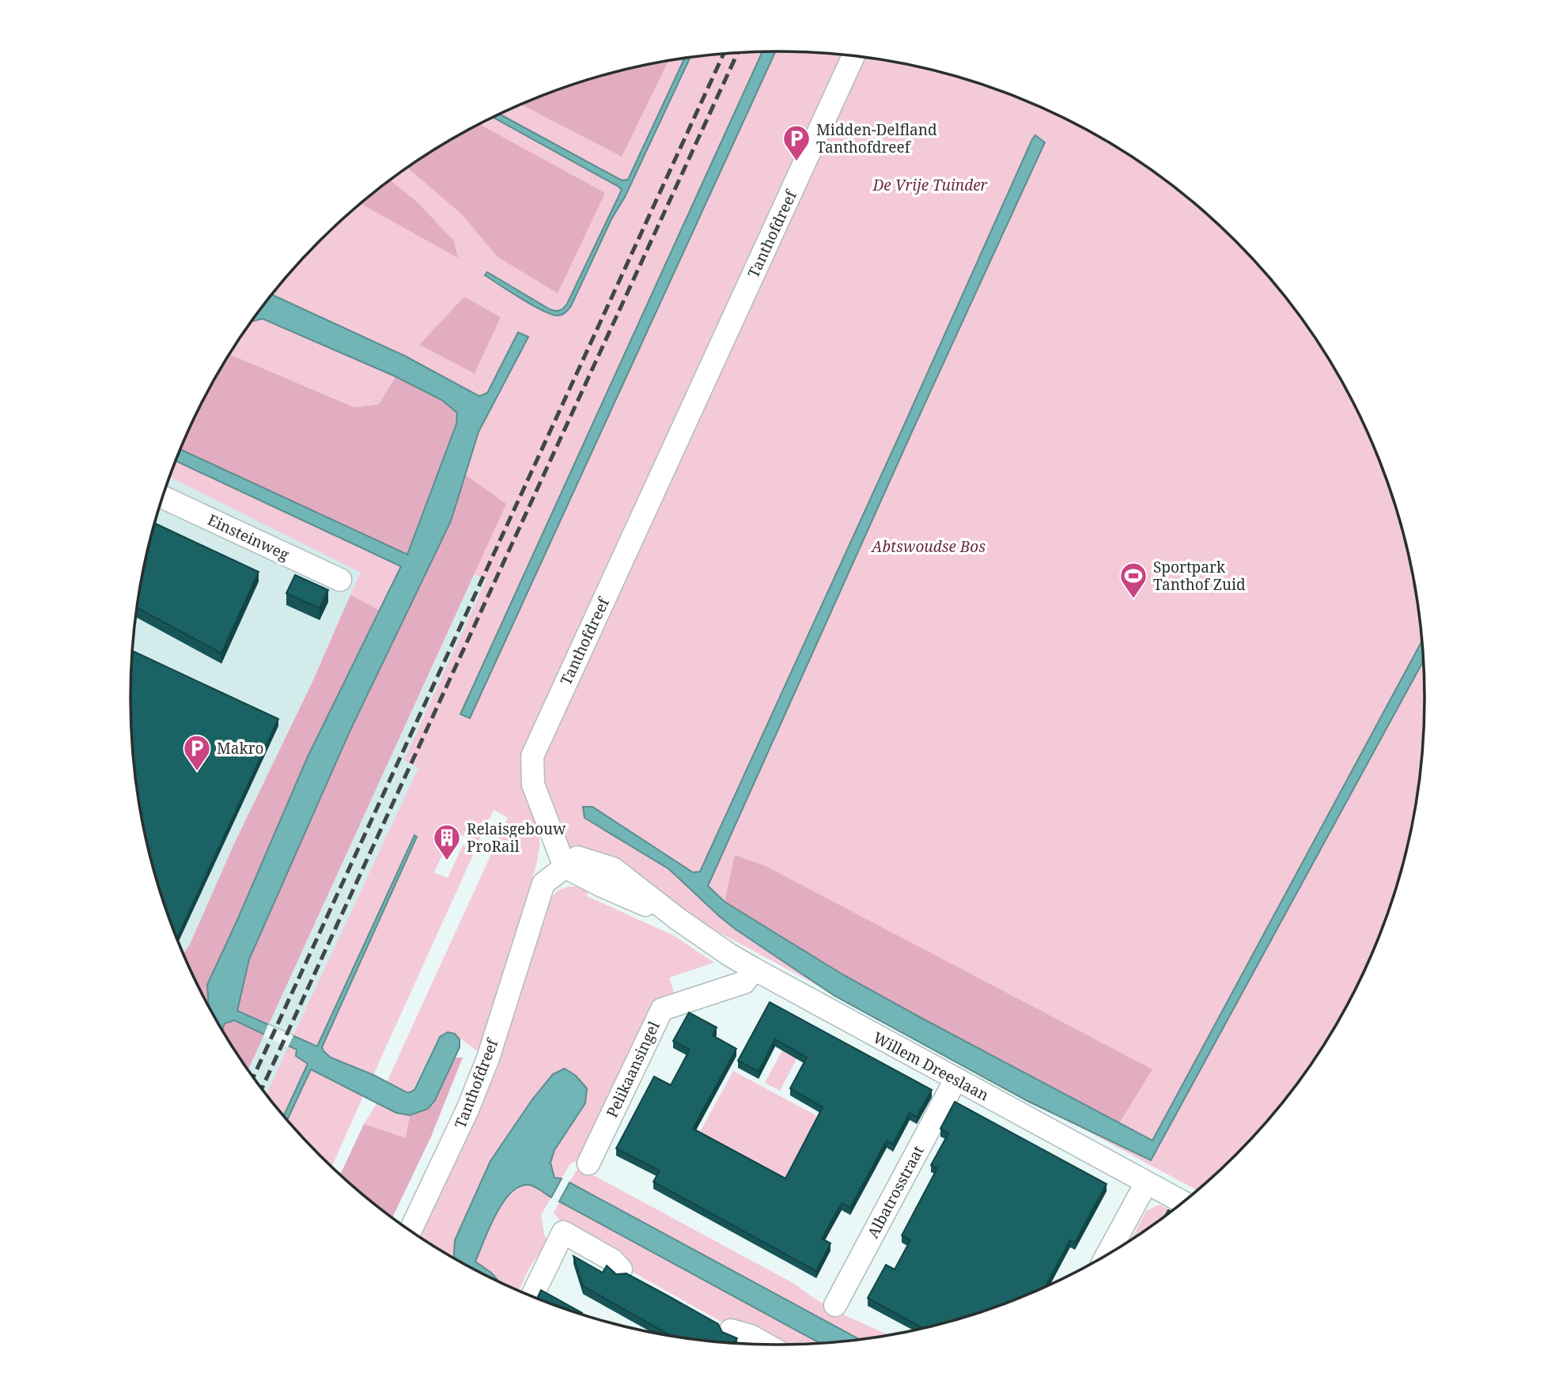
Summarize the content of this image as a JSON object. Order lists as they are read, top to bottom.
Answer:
{
  "streets": {
    "street": [
      "Tanthofdreef",
      "Einsteinweg",
      "Willem Dreeslaan",
      "Pelikaansingel",
      "Albatrosstraat"
    ]
  },
  "crossings": [
    ["Tanthofdreef", "Willem Dreeslaan"],
    ["Willem Dreeslaan", "Pelikaansingel"],
    ["Willem Dreeslaan", "Albatrosstraat"]
  ],
  "parks": ["De Vrije Tuinder", "Abtswoudse Bos"],
  "places": {
    "parking": ["Midden-Delfland Tanthofdreef", "Makro"],
    "sports": ["Sportpark Tanthof Zuid"],
    "building": ["Relaisgebouw ProRail"]
  }
}
